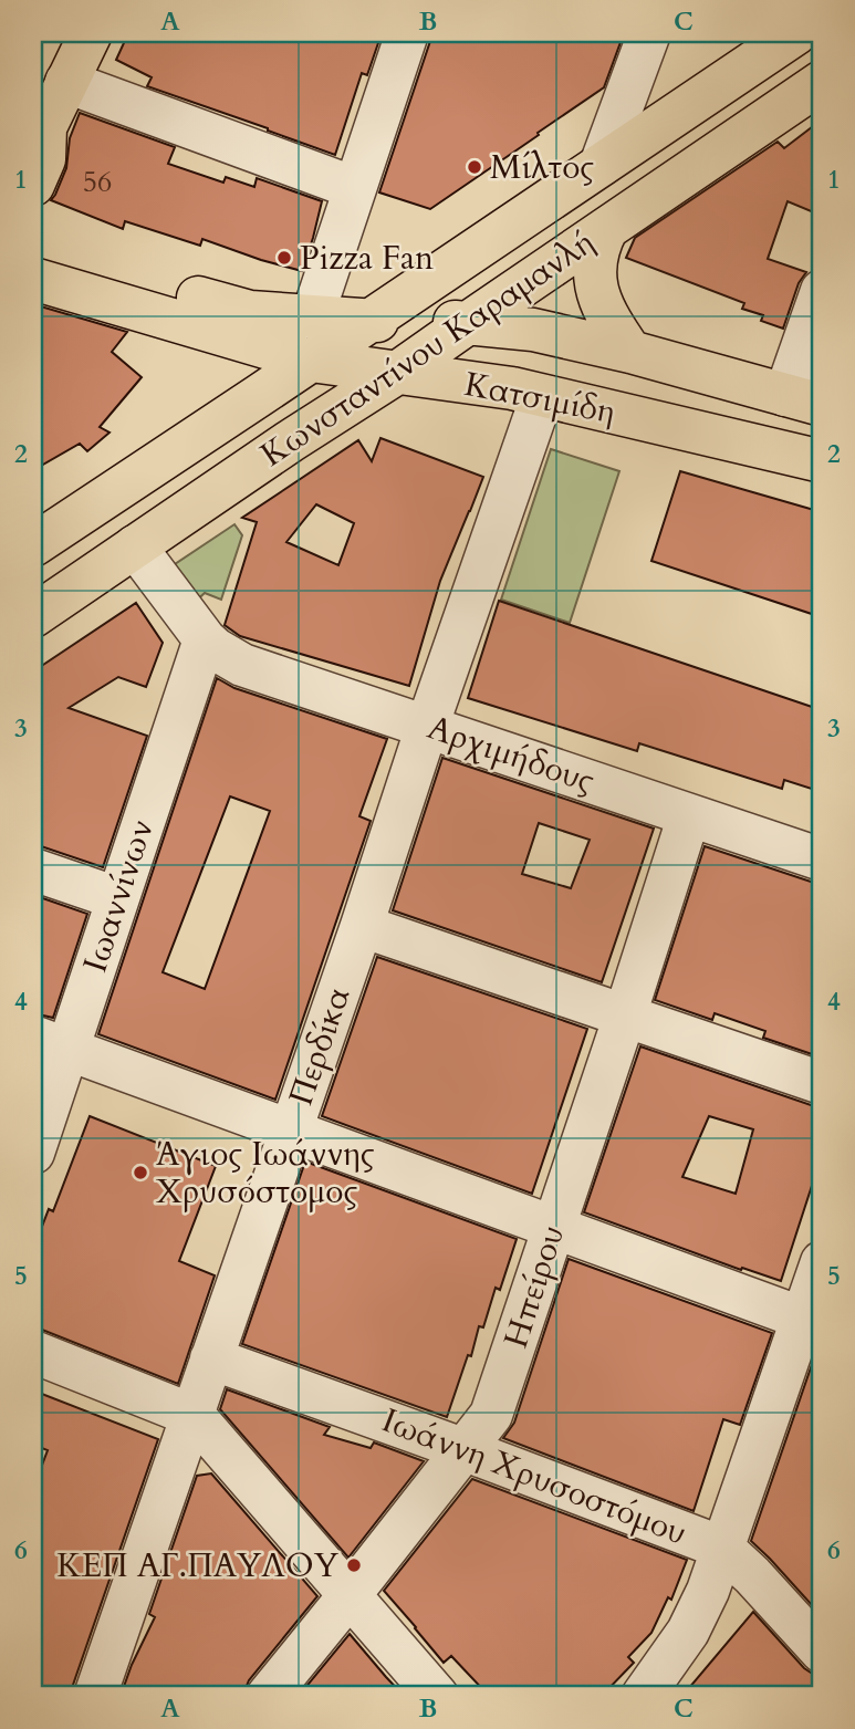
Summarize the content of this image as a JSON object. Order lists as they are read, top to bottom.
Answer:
{
  "streets": {
    "main road": ["Κωνσταντίνου Καραμανλή", "Κατσιμίδη"],
    "street": [
      "Αρχιμήδους",
      "Ιωαννίνων",
      "Περδίκα",
      "Ηπείρου",
      "Ιωάννη Χρυσοστόμου"
    ]
  },
  "crossings": [
    ["Κωνσταντίνου Καραμανλή", "Κατσιμίδη"],
    ["Κωνσταντίνου Καραμανλή", "Αρχιμήδους"],
    ["Κατσιμίδη", "Περδίκα"],
    ["Αρχιμήδους", "Ιωαννίνων"],
    ["Αρχιμήδους", "Περδίκα"],
    ["Αρχιμήδους", "Ηπείρου"],
    ["Περδίκα", "Ιωάννη Χρυσοστόμου"],
    ["Ηπείρου", "Ιωάννη Χρυσοστόμου"]
  ],
  "places": [
    "Μίλτος",
    "Pizza Fan",
    "Άγιος Ιωάννης Χρυσόστομος",
    "ΚΕΠ ΑΓ.ΠΑΥΛΟΥ"
  ],
  "house_numbers": ["56"],
  "grid": {
    "columns": ["A", "B", "C"],
    "rows": [
      "1",
      "2",
      "3",
      "4",
      "5",
      "6"
    ]
  }
}
